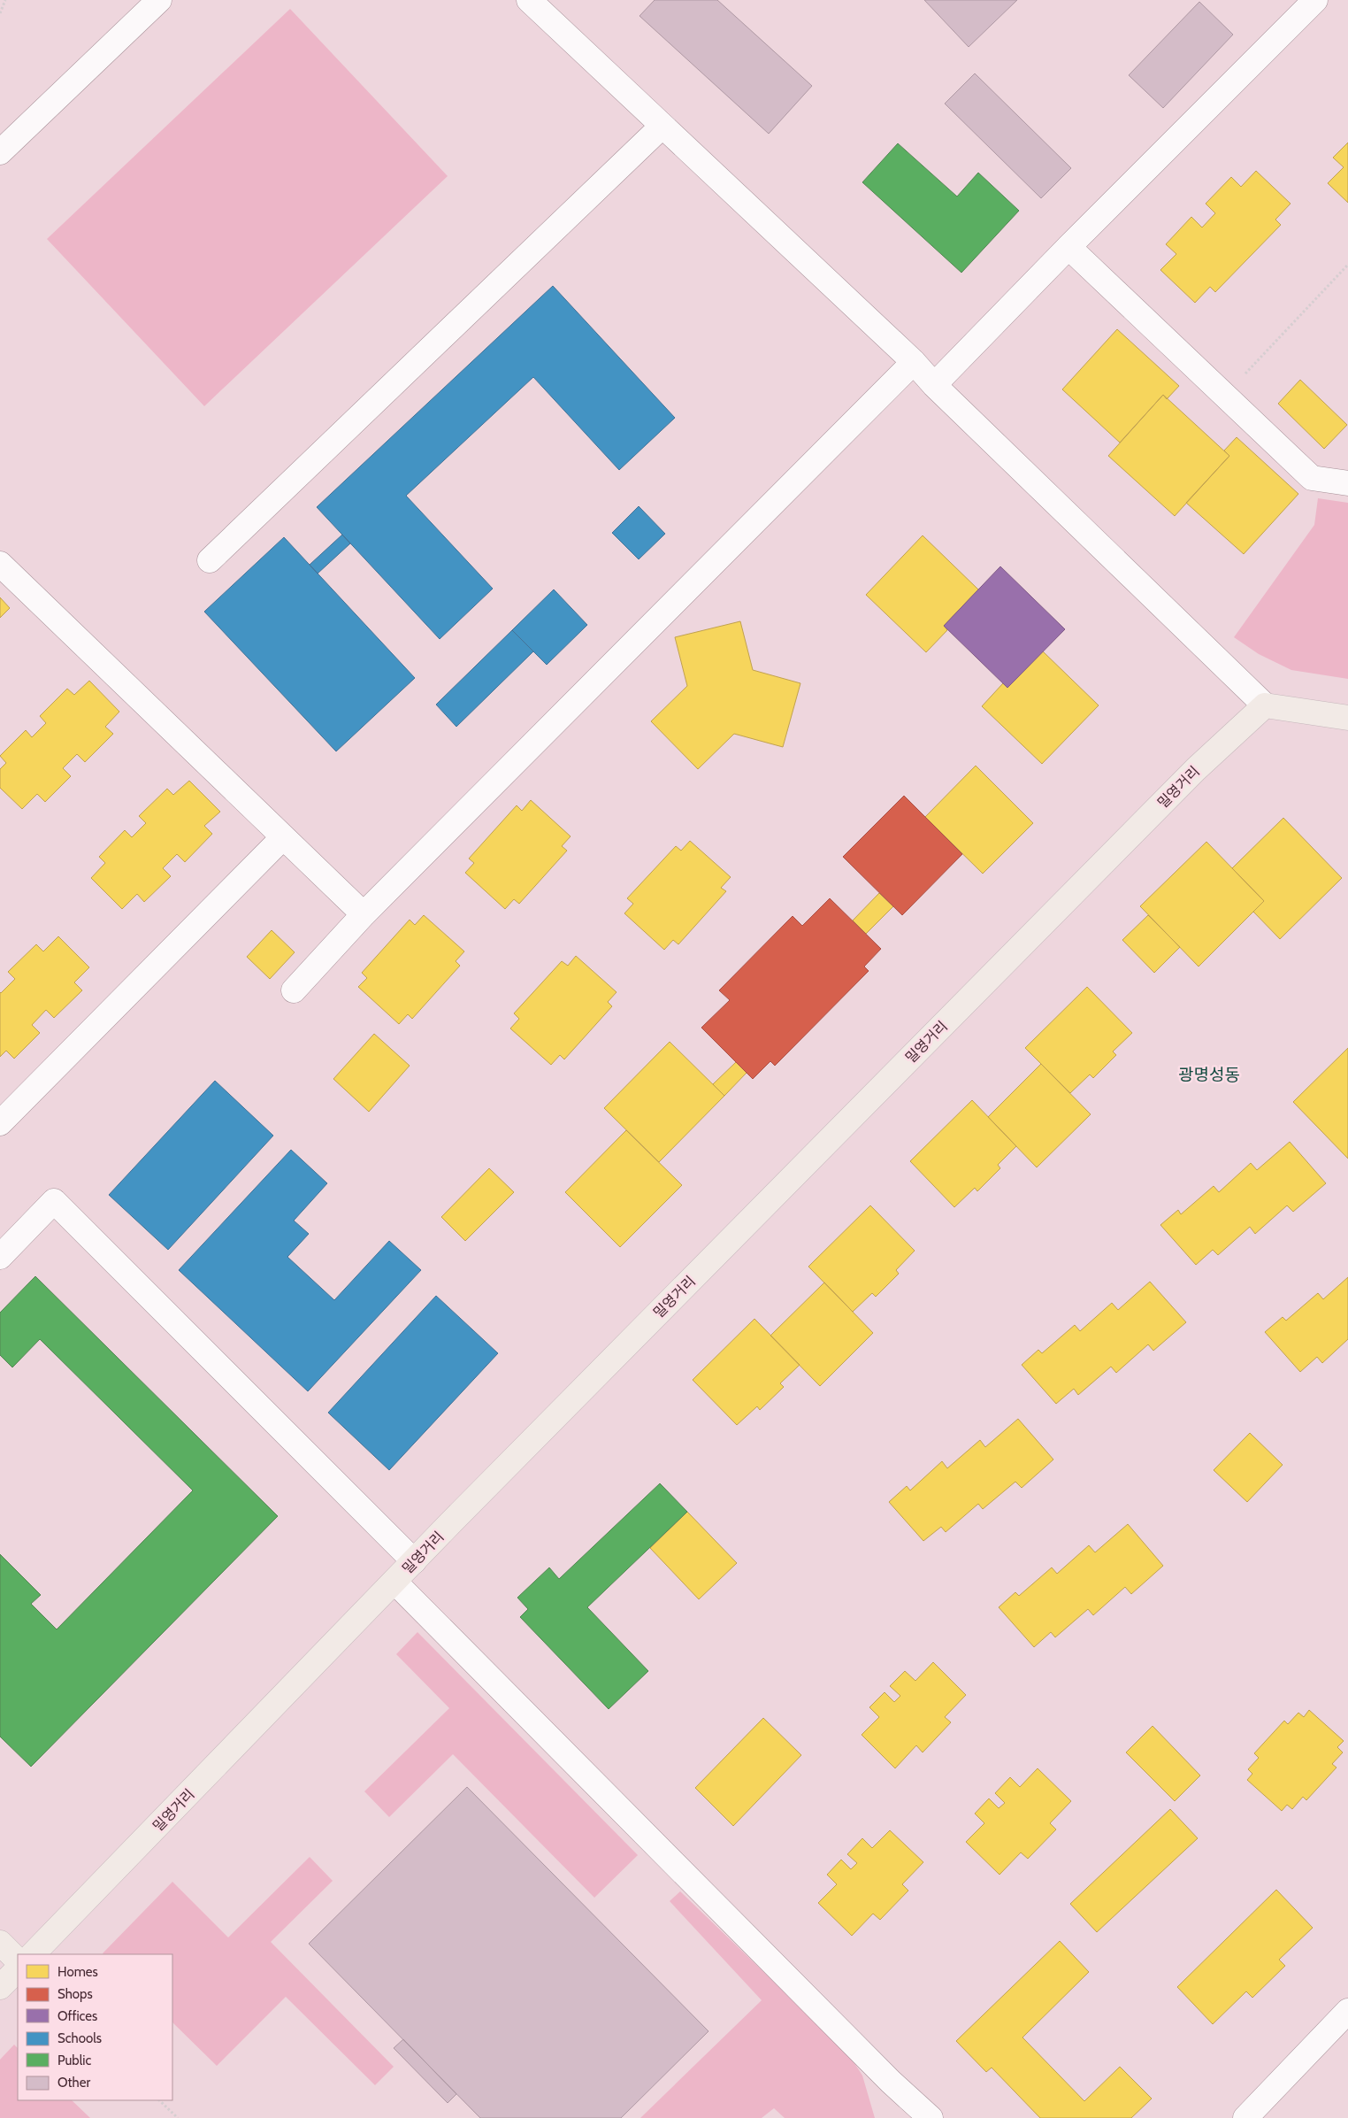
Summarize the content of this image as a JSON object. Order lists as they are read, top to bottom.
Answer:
{
  "streets": {
    "main road": ["밀영거리"]
  },
  "districts": ["광명성동"],
  "legend": [
    "Homes",
    "Shops",
    "Offices",
    "Schools",
    "Public",
    "Other"
  ]
}
